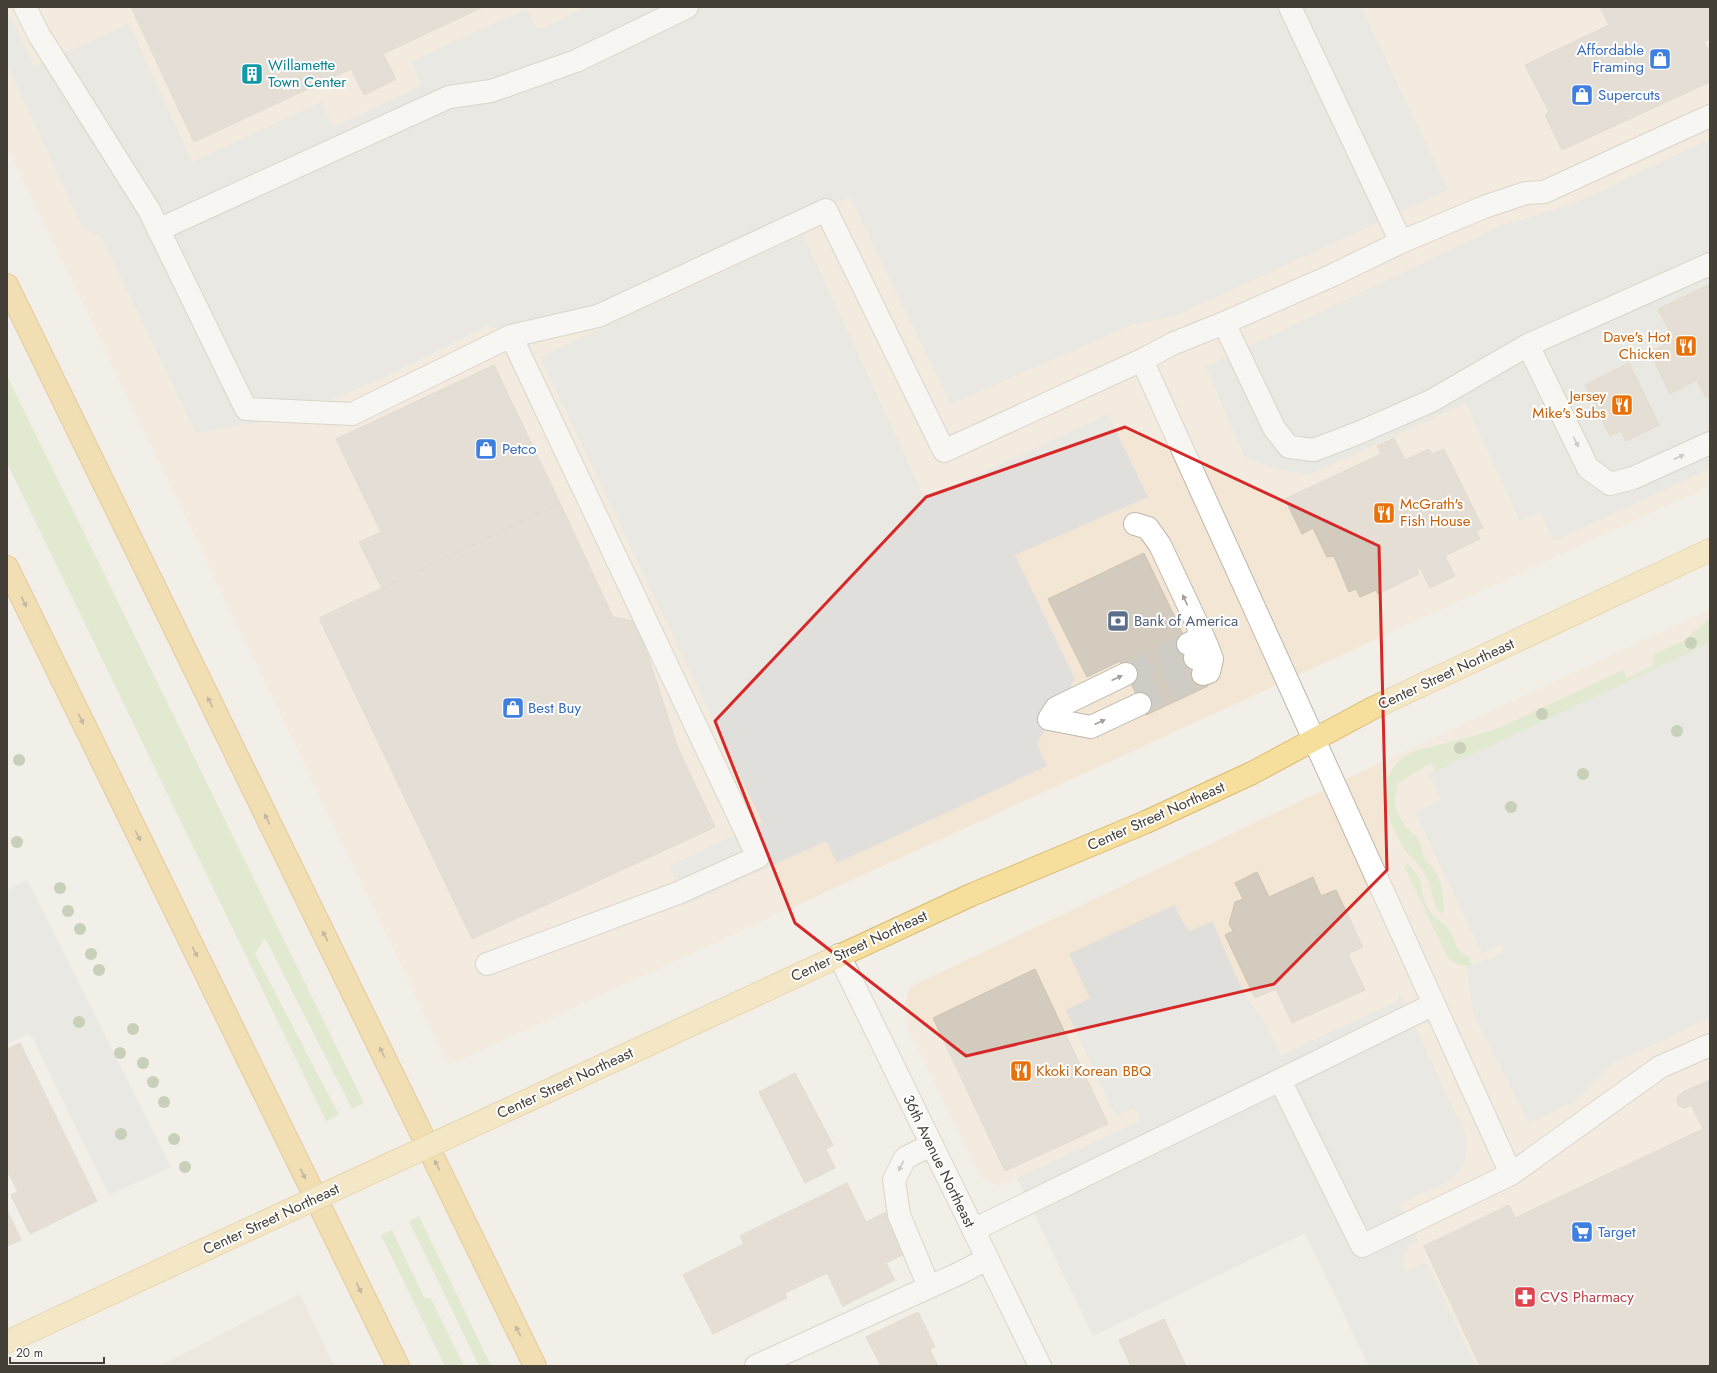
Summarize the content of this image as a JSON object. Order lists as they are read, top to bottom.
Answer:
{
  "streets": {
    "main road": ["Center Street Northeast"],
    "street": ["36th Avenue Northeast"]
  },
  "crossings": [
    ["Center Street Northeast", "36th Avenue Northeast"]
  ],
  "places": {
    "shop": [
      "Affordable Framing",
      "Supercuts",
      "Petco",
      "Best Buy"
    ],
    "building": ["Willamette Town Center"],
    "restaurant": [
      "Dave's Hot Chicken",
      "Jersey Mike's Subs",
      "McGrath's Fish House",
      "Kkoki Korean BBQ"
    ],
    "bank": ["Bank of America"],
    "supermarket": ["Target"],
    "pharmacy": ["CVS Pharmacy"]
  },
  "scale_bar": "20 m"
}
